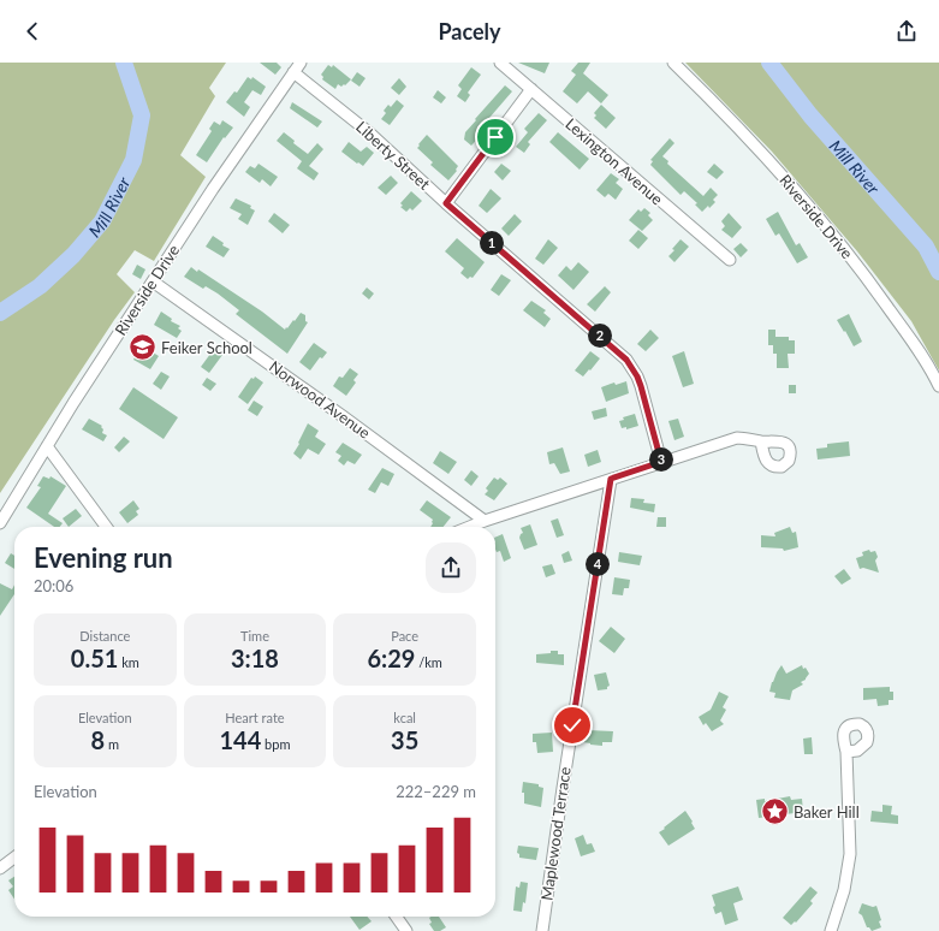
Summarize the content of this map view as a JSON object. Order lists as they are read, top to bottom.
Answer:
{
  "streets": {
    "street": [
      "Liberty Street",
      "Lexington Avenue",
      "Riverside Drive",
      "Norwood Avenue",
      "Maplewood Terrace"
    ]
  },
  "crossings": [
    ["Liberty Street", "Riverside Drive"],
    ["Riverside Drive", "Norwood Avenue"]
  ],
  "water": ["Mill River"],
  "places": {
    "school or university": ["Feiker School"],
    "place": ["Baker Hill"]
  },
  "page": {
    "header": "Pacely",
    "pins": [
      "1",
      "2",
      "3",
      "4"
    ],
    "heading": ["Evening run", "20:06"],
    "stats": [
      ["Distance", "0.51 km"],
      ["Time", "3:18"],
      ["Pace", "6:29 /km"],
      ["Elevation", "8 m"],
      ["Heart rate", "144 bpm"],
      ["kcal", "35"]
    ],
    "chart": ["Elevation", "222–229 m"]
  }
}
